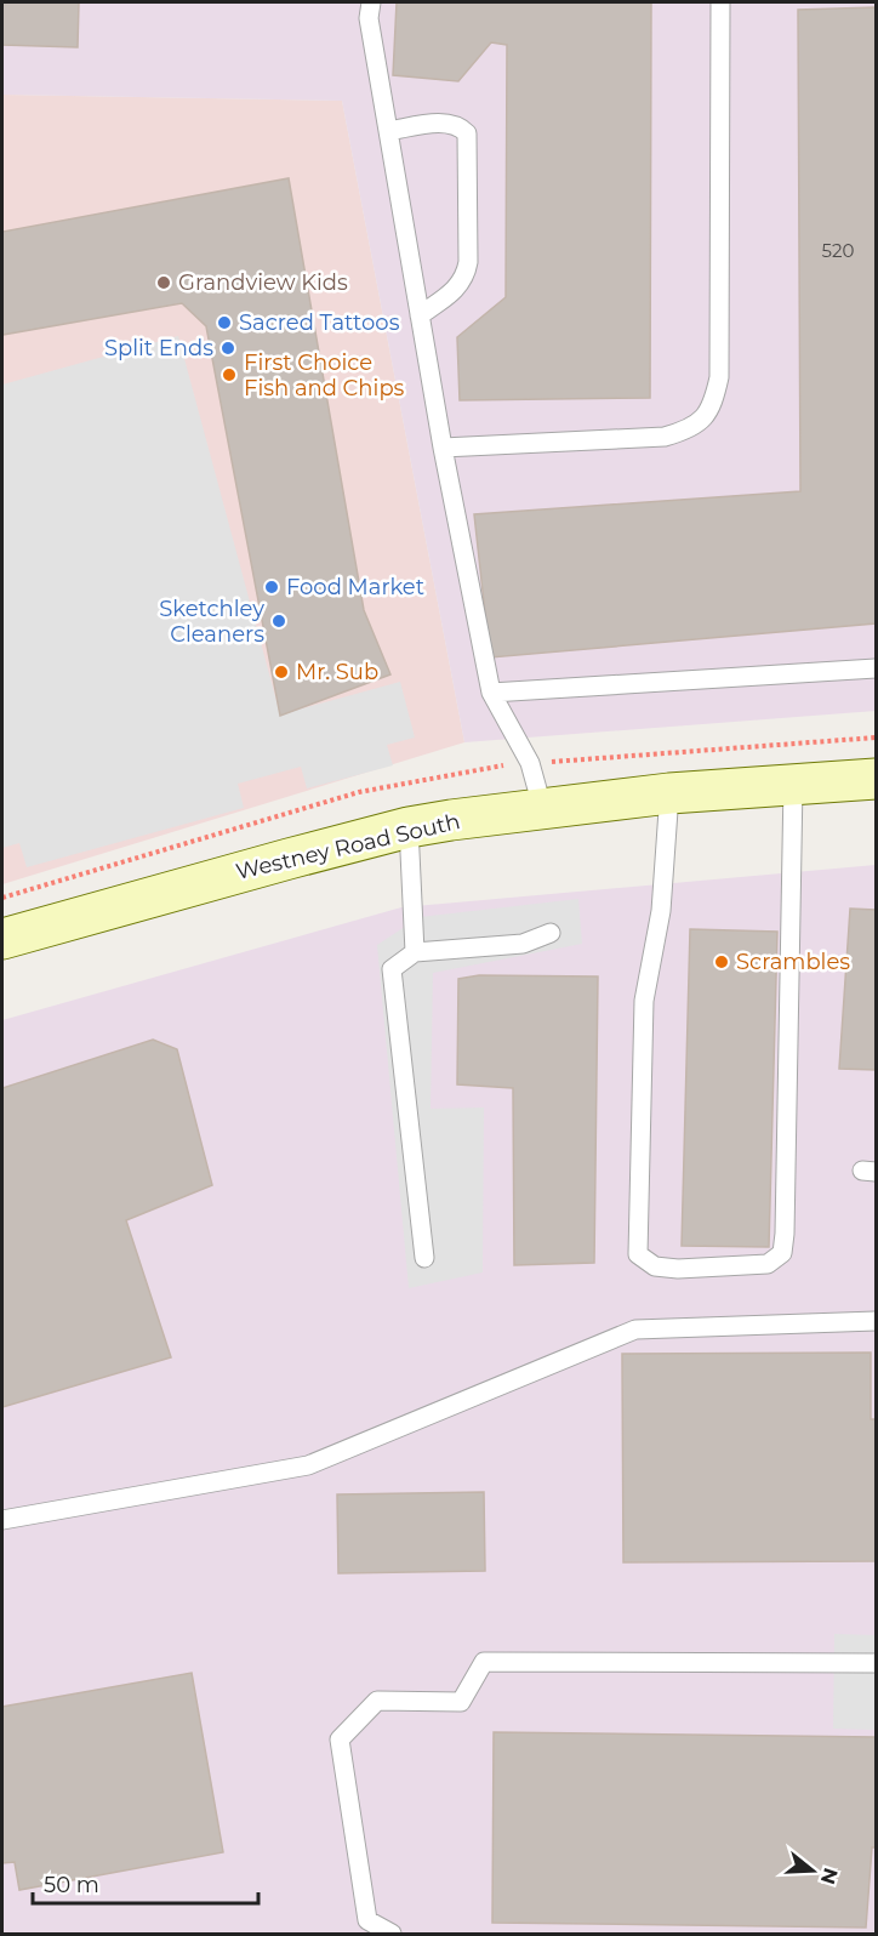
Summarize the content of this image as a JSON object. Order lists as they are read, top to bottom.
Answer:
{
  "streets": {
    "main road": ["Westney Road South"]
  },
  "places": [
    "Grandview Kids",
    "Sacred Tattoos",
    "Split Ends",
    "First Choice Fish and Chips",
    "Food Market",
    "Sketchley Cleaners",
    "Mr. Sub",
    "Scrambles"
  ],
  "house_numbers": ["520"],
  "scale_bar": "50 m",
  "north": "right"
}
